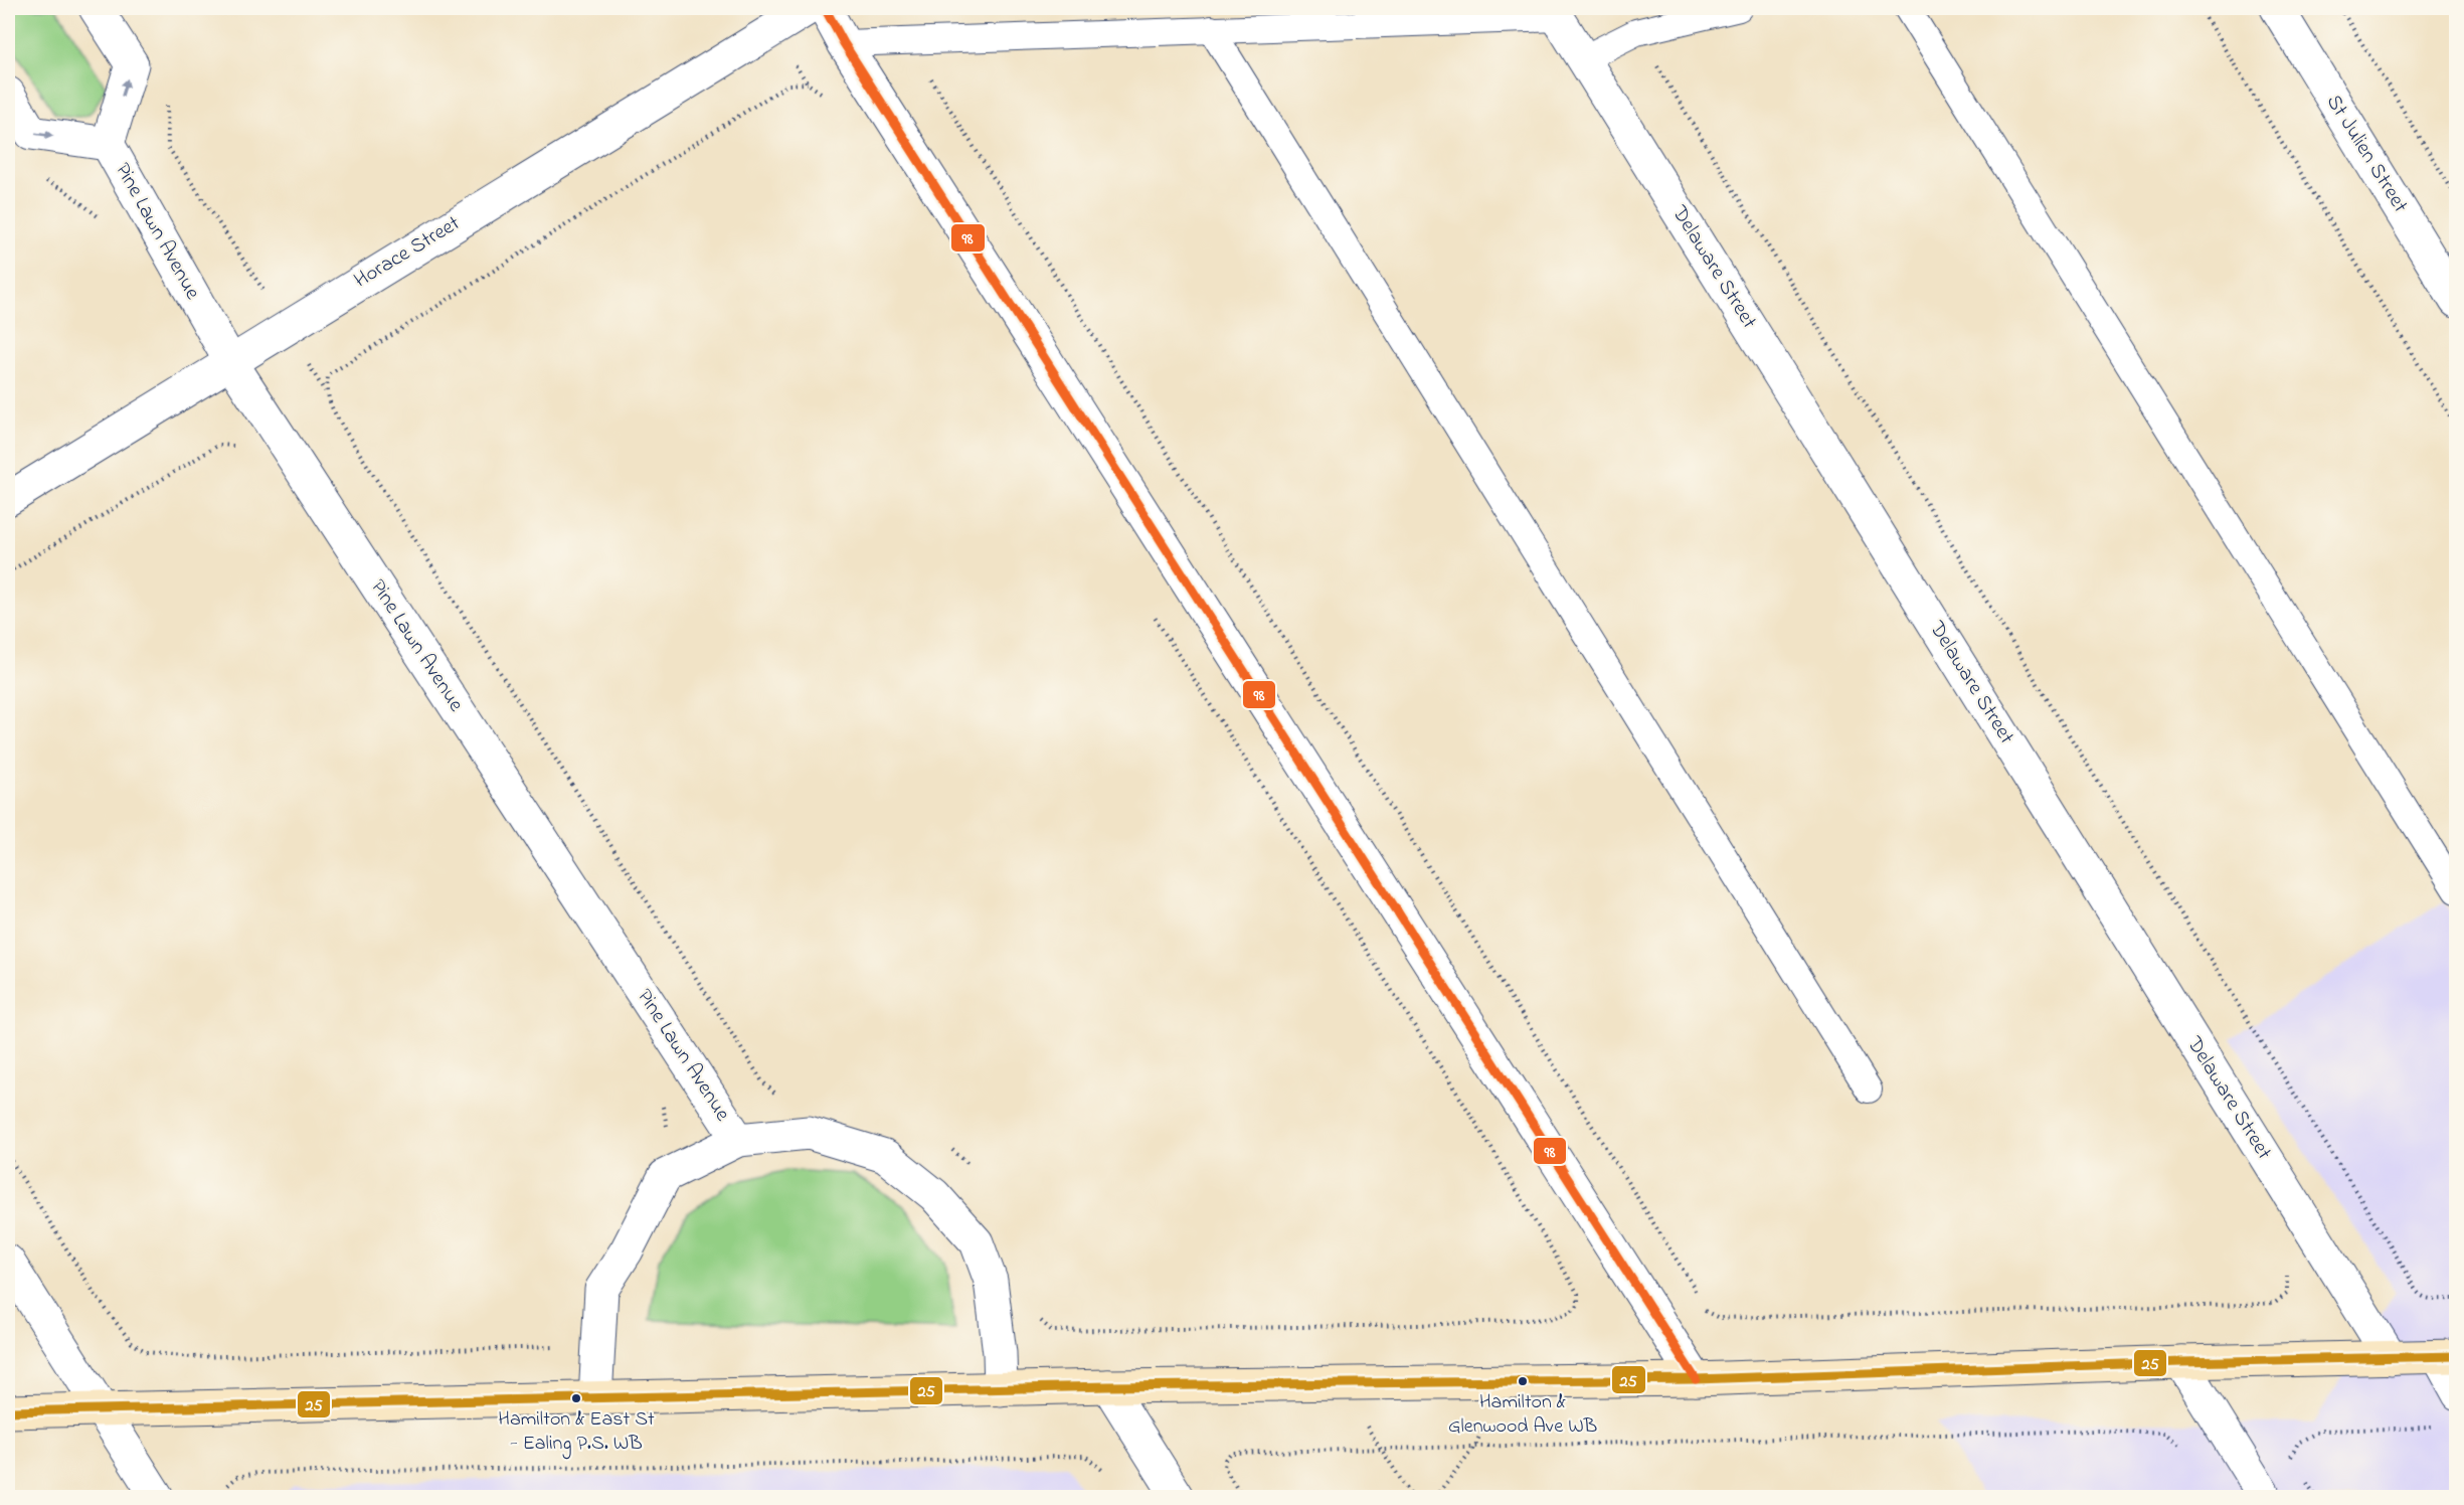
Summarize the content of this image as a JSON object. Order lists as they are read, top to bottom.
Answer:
{
  "streets": {
    "street": [
      "St Julien Street",
      "Pine Lawn Avenue",
      "Horace Street",
      "Delaware Street"
    ]
  },
  "crossings": [
    ["Pine Lawn Avenue", "Horace Street"]
  ],
  "places": ["Hamilton & Glenwood Ave WB", "Hamilton & East St - Ealing P.S. WB"],
  "lines": ["transit line 98", "transit line 25"]
}
